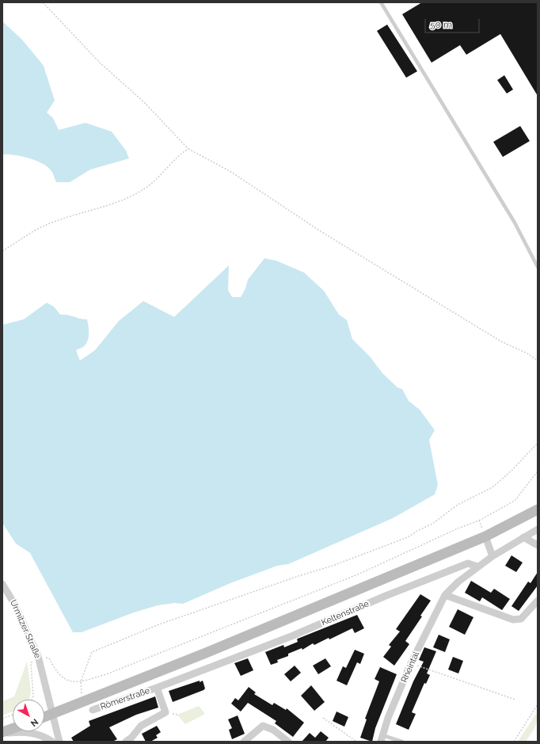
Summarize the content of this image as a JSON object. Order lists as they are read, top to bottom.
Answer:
{
  "streets": {
    "street": [
      "Keltenstraße",
      "Urmitzer Straße",
      "Rheintal",
      "Römerstraße"
    ]
  },
  "crossings": [
    ["Keltenstraße", "Rheintal"],
    ["Keltenstraße", "Römerstraße"]
  ],
  "scale_bar": "50 m",
  "north": "bottom right"
}
